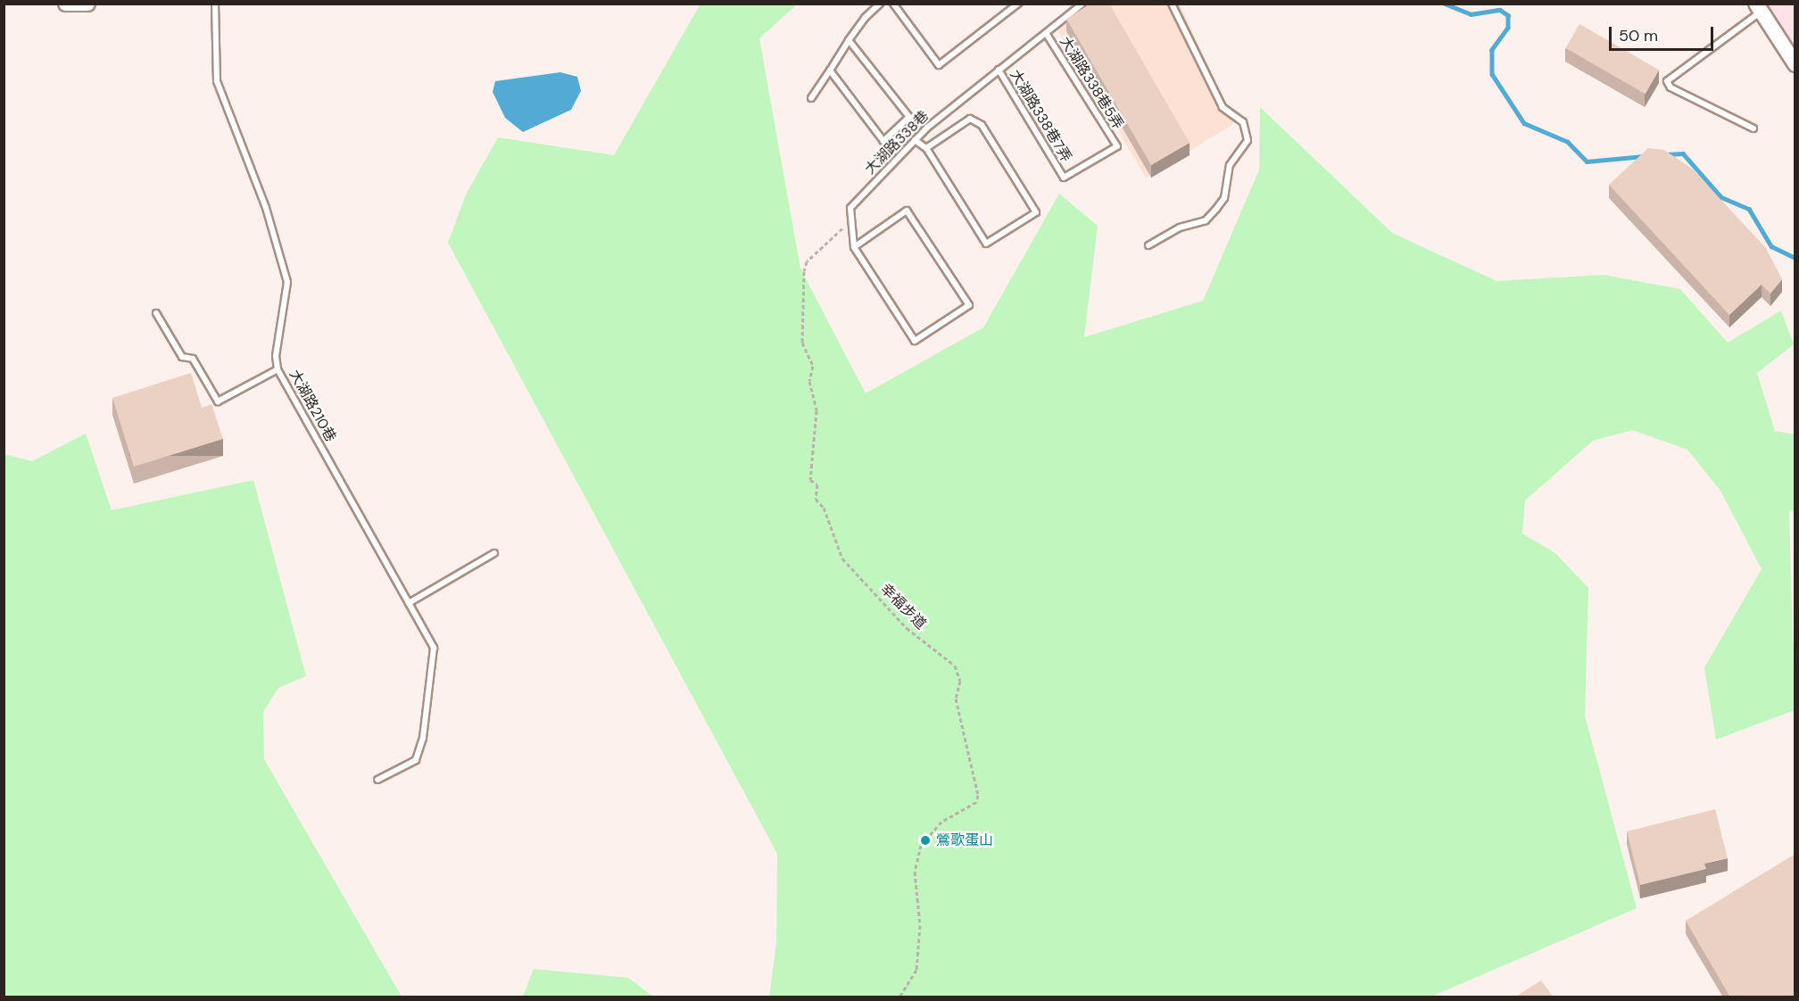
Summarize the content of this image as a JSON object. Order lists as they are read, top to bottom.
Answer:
{
  "streets": {
    "lane": [
      "大湖路338巷5弄",
      "大湖路338巷7弄",
      "大湖路338巷",
      "大湖路210巷"
    ],
    "path": ["幸福步道"]
  },
  "crossings": [
    ["大湖路338巷5弄", "大湖路338巷7弄"],
    ["大湖路338巷5弄", "大湖路338巷"],
    ["大湖路338巷7弄", "大湖路338巷"],
    ["大湖路338巷", "幸福步道"]
  ],
  "places": ["鶯歌蛋山"],
  "scale_bar": "50 m"
}
